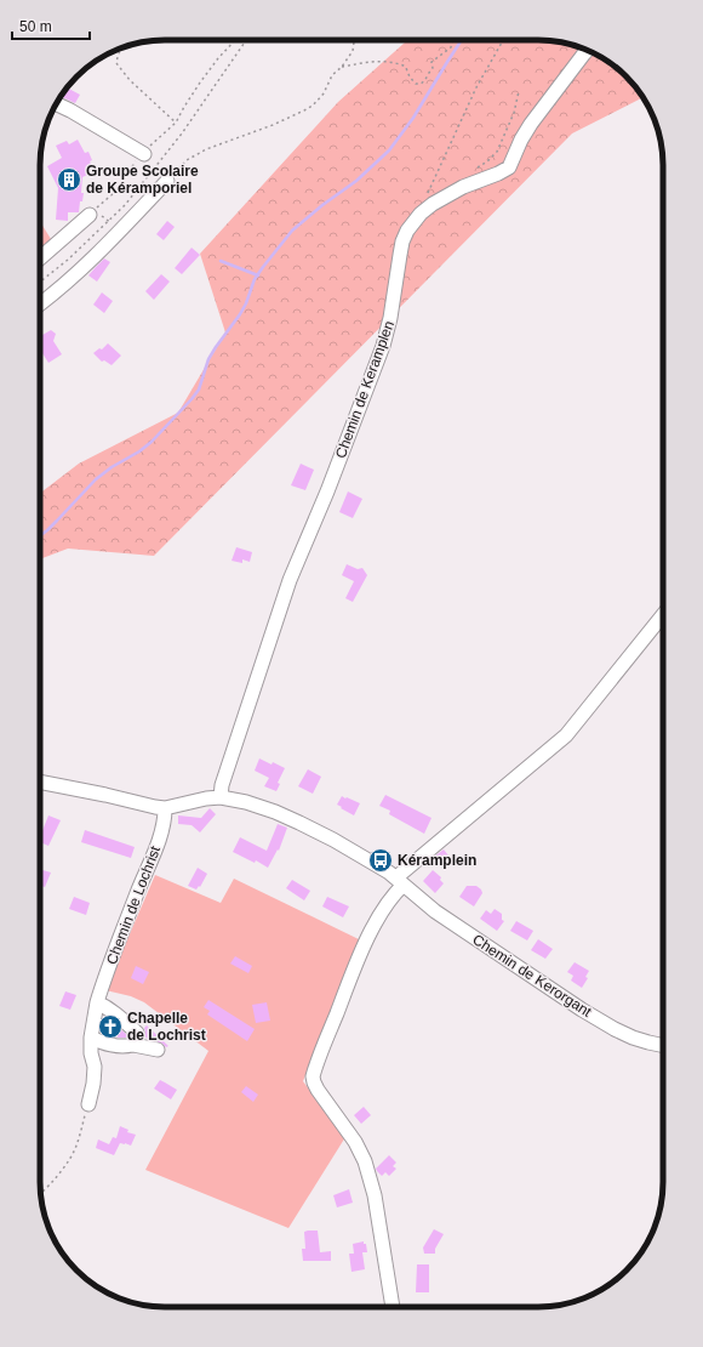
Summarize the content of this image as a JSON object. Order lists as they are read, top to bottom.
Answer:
{
  "streets": {
    "street": ["Chemin de Keramplen", "Chemin de Lochrist", "Chemin de Kerorgant"]
  },
  "crossings": [
    ["Chemin de Keramplen", "Chemin de Kerorgant"]
  ],
  "places": {
    "building": ["Groupe Scolaire de Kéramporiel"],
    "bus stop": ["Kéramplein"],
    "church": ["Chapelle de Lochrist"]
  },
  "scale_bar": "50 m"
}
